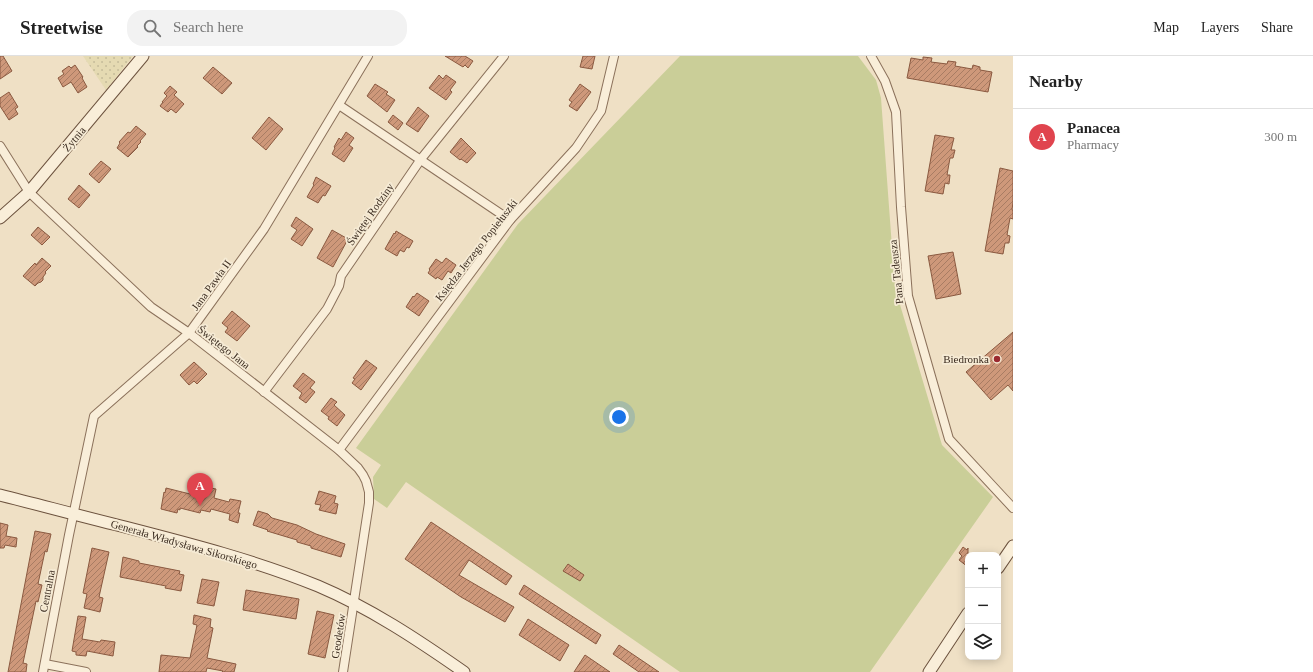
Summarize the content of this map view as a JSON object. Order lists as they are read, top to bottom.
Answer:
{
  "streets": {
    "street": [
      "Żytnia",
      "Świętej Rodziny",
      "Księdza Jerzego Popiełuszki",
      "Pana Tadeusza",
      "Jana Pawła II",
      "Świętego Jana",
      "Generała Władysława Sikorskiego",
      "Centralna",
      "Geodetów"
    ]
  },
  "crossings": [
    ["Żytnia", "Świętego Jana"],
    ["Świętej Rodziny", "Świętego Jana"],
    ["Księdza Jerzego Popiełuszki", "Świętego Jana"],
    ["Księdza Jerzego Popiełuszki", "Geodetów"],
    ["Jana Pawła II", "Świętego Jana"],
    ["Jana Pawła II", "Generała Władysława Sikorskiego"],
    ["Jana Pawła II", "Centralna"],
    ["Świętego Jana", "Geodetów"],
    ["Generała Władysława Sikorskiego", "Centralna"],
    ["Generała Władysława Sikorskiego", "Geodetów"]
  ],
  "places": ["Biedronka"],
  "page": {
    "header": "Streetwise",
    "search": "Search here",
    "nav": ["Map", "Layers", "Share"],
    "heading": "Nearby",
    "list": [
      {
        "mark": "A",
        "name": "Panacea",
        "note": "Pharmacy",
        "value": "300 m"
      }
    ],
    "pins": "A",
    "map_buttons": ["+", "−"]
  }
}
